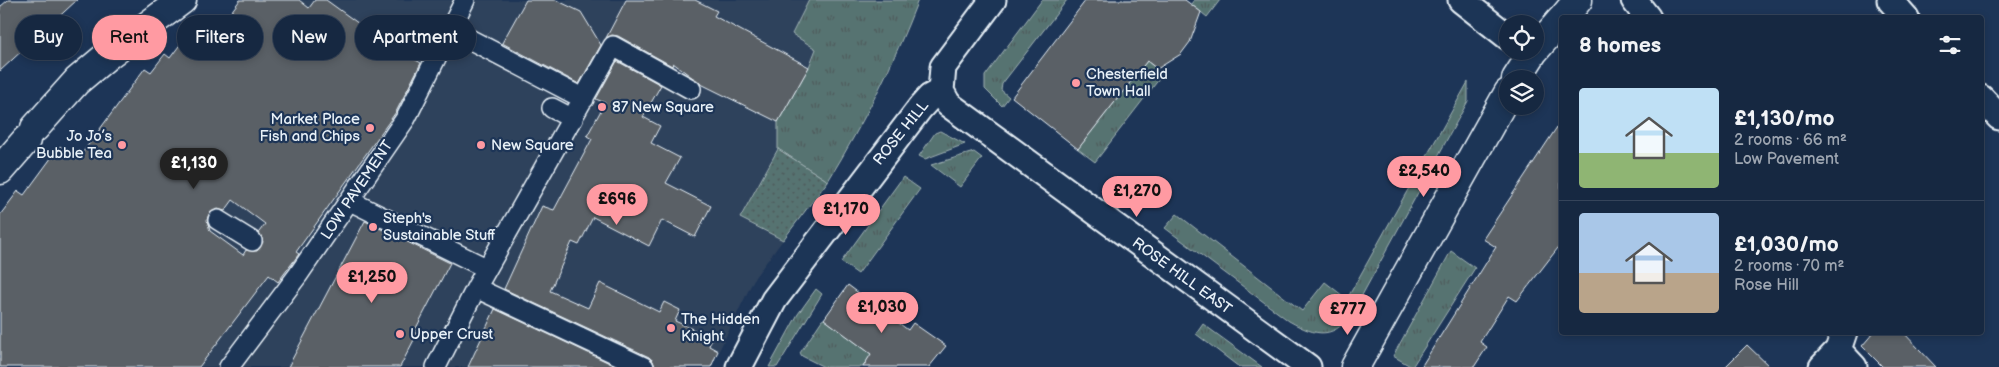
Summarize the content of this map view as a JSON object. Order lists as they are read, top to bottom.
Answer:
{
  "streets": {
    "street": ["ROSE HILL", "LOW PAVEMENT", "ROSE HILL EAST"]
  },
  "crossings": [
    ["ROSE HILL", "ROSE HILL EAST"]
  ],
  "places": [
    "Chesterfield Town Hall",
    "87 New Square",
    "Market Place Fish and Chips",
    "Jo Jo’s Bubble Tea",
    "New Square",
    "Steph's Sustainable Stuff",
    "The Hidden Knight",
    "Upper Crust"
  ],
  "page": {
    "chip": [
      "Buy",
      "Rent",
      "Filters",
      "New",
      "Apartment"
    ],
    "heading": "8 homes",
    "list": [
      {
        "name": "£1,130/mo",
        "note": "2 rooms · 66 m² · Low Pavement"
      },
      {
        "name": "£1,030/mo",
        "note": "2 rooms · 70 m² · Rose Hill"
      }
    ],
    "price": [
      "£1,130",
      "£2,540",
      "£1,270",
      "£696",
      "£1,170",
      "£1,250",
      "£1,030",
      "£777"
    ]
  }
}
